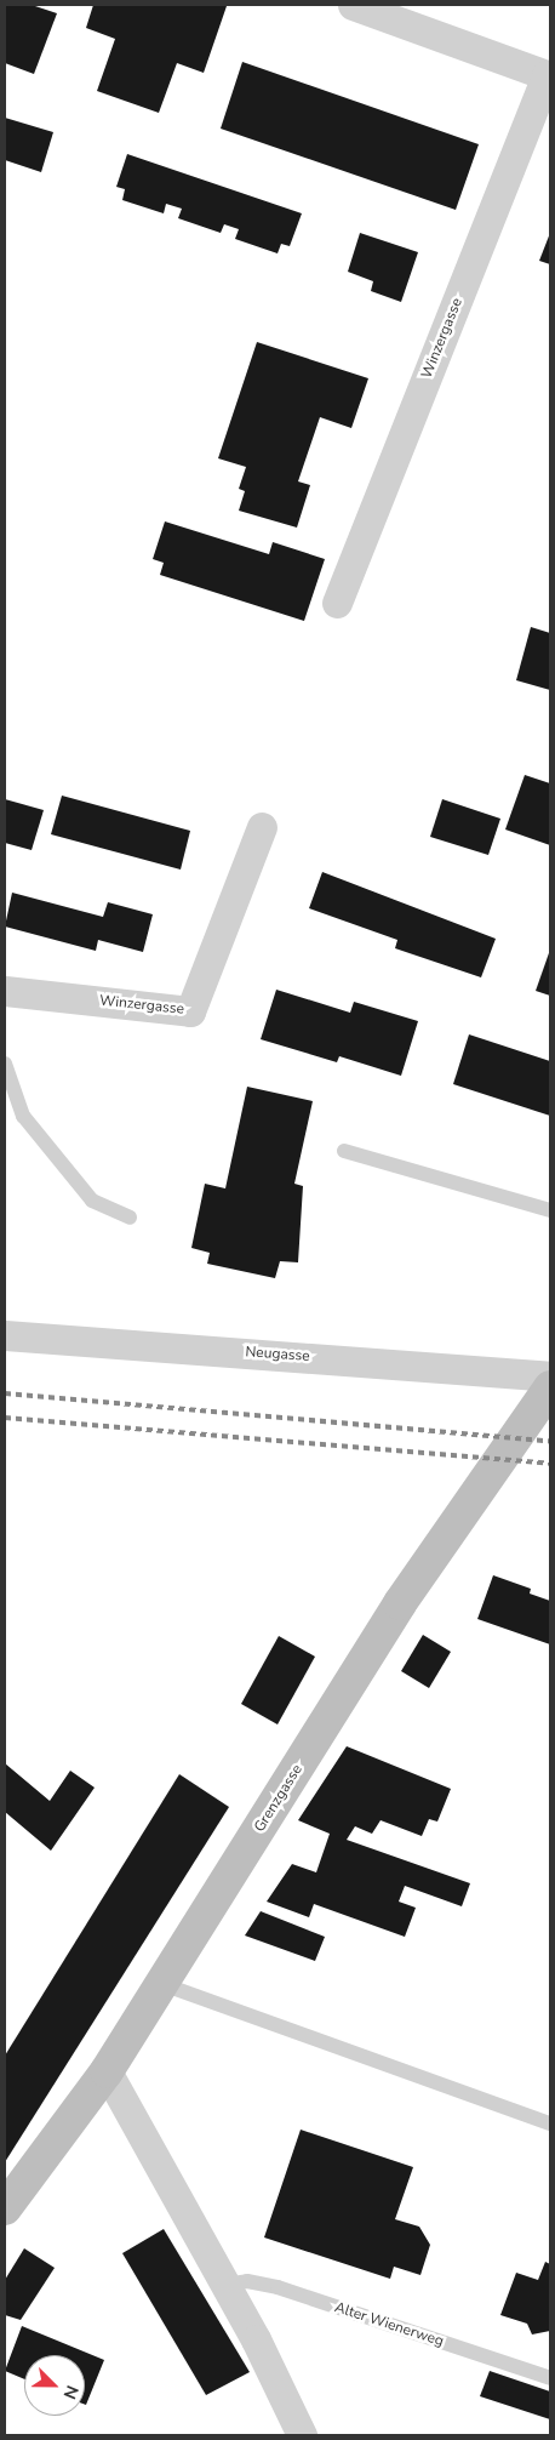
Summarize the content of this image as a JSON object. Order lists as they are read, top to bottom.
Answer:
{
  "streets": {
    "street": ["Winzergasse", "Neugasse", "Grenzgasse"],
    "lane": ["Alter Wienerweg"]
  },
  "north": "bottom right"
}
